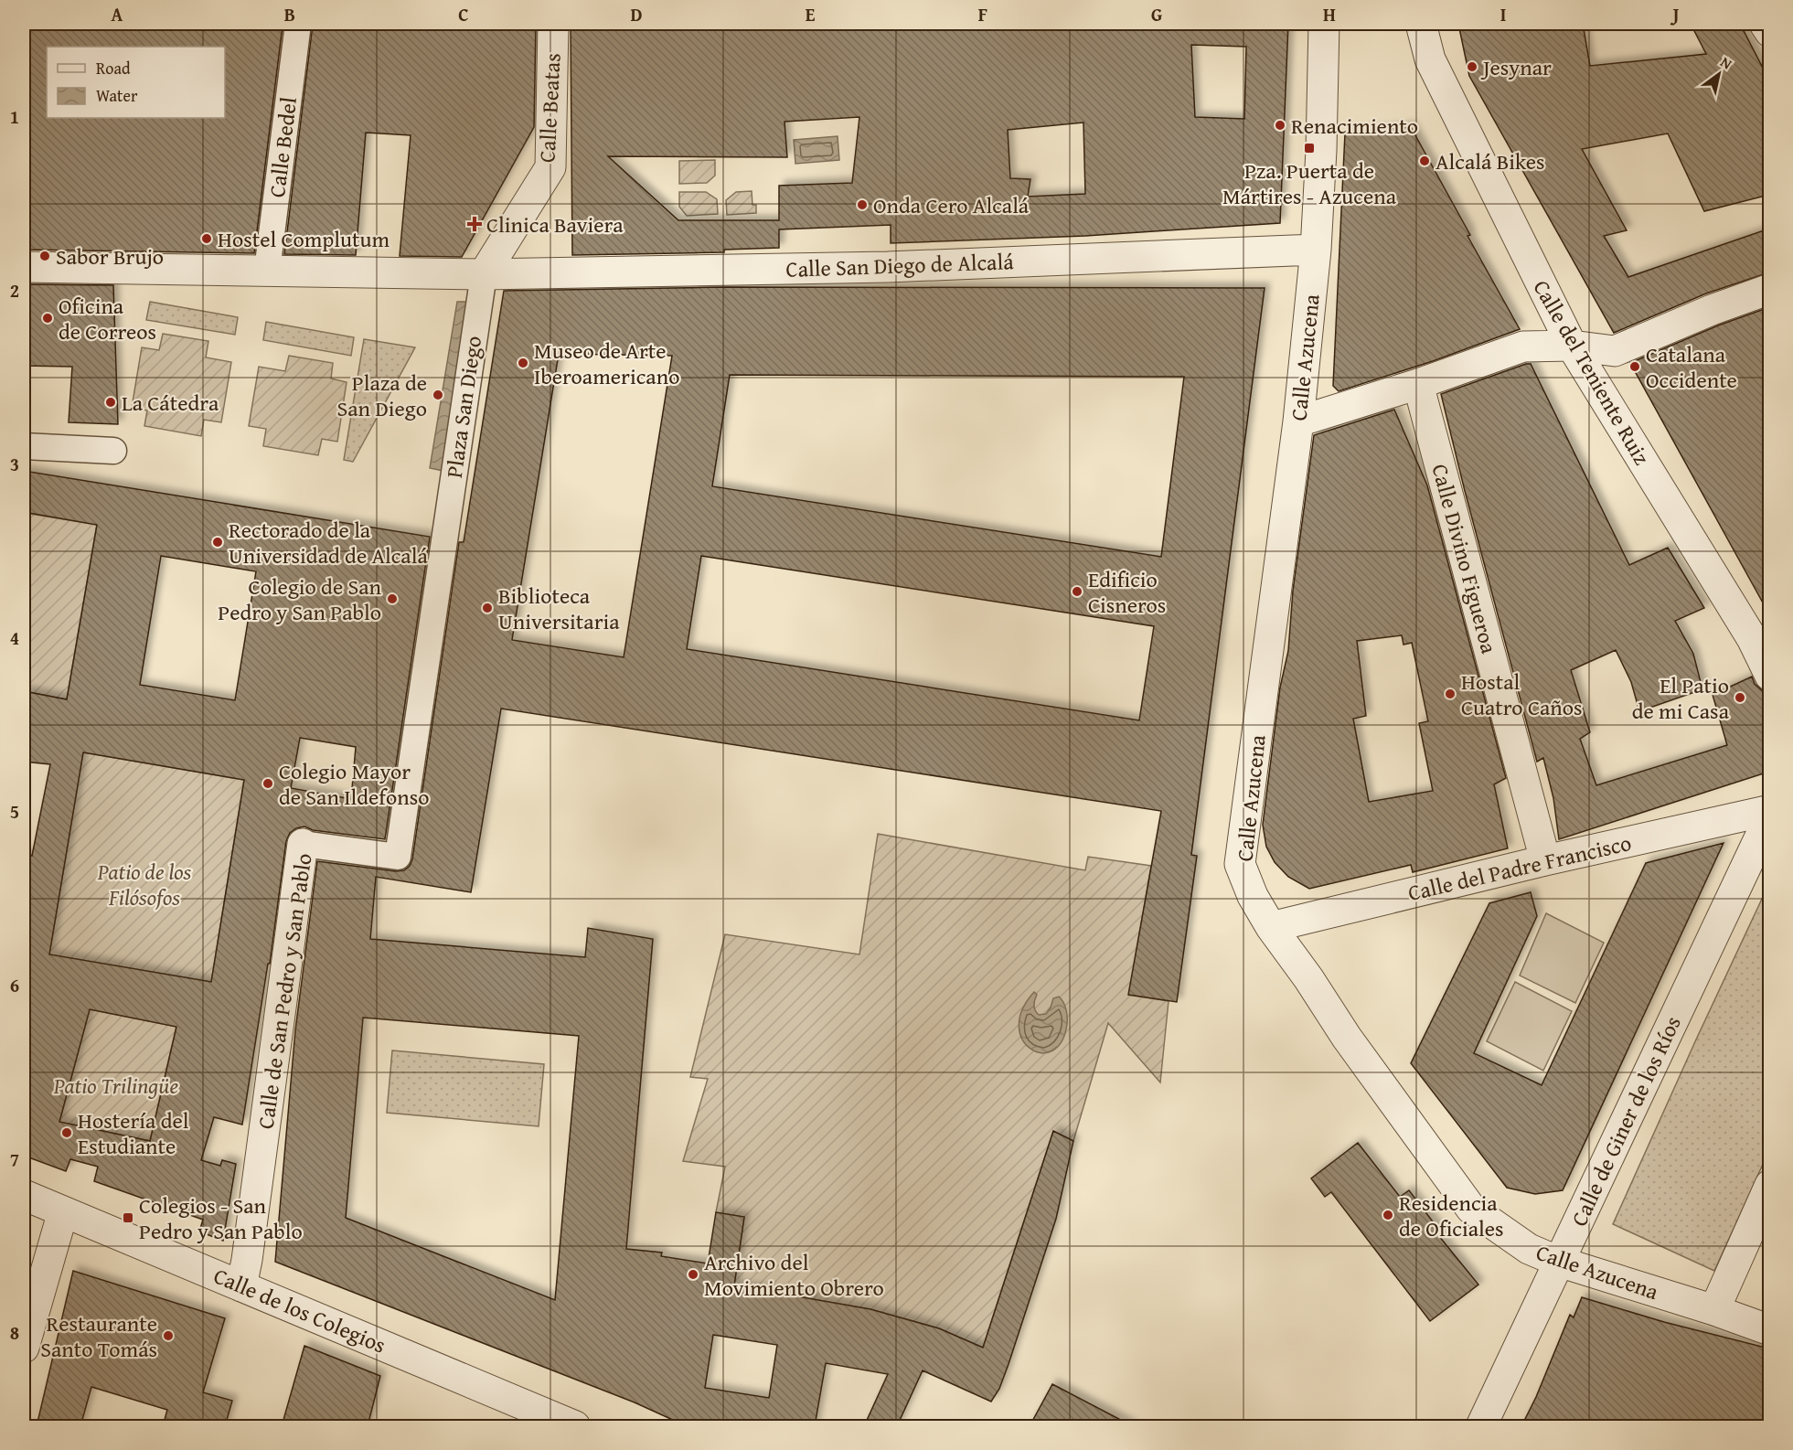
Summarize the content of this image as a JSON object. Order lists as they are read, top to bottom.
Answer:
{
  "streets": {
    "street": [
      "Calle Beatas",
      "Calle Bedel",
      "Calle San Diego de Alcalá",
      "Calle Azucena",
      "Calle del Teniente Ruiz",
      "Plaza San Diego",
      "Calle Divino Figueroa",
      "Calle del Padre Francisco",
      "Calle de San Pedro y San Pablo",
      "Calle de Giner de los Ríos",
      "Calle de los Colegios"
    ]
  },
  "crossings": [
    ["Calle Beatas", "Calle San Diego de Alcalá"],
    ["Calle Beatas", "Plaza San Diego"],
    ["Calle San Diego de Alcalá", "Calle Azucena"],
    ["Calle San Diego de Alcalá", "Plaza San Diego"],
    ["Calle Azucena", "Calle del Padre Francisco"],
    ["Calle Azucena", "Calle de Giner de los Ríos"],
    ["Plaza San Diego", "Calle de San Pedro y San Pablo"],
    ["Calle Divino Figueroa", "Calle del Padre Francisco"],
    ["Calle de San Pedro y San Pablo", "Calle de los Colegios"]
  ],
  "parks": ["Patio de los Filósofos", "Patio Trilingüe"],
  "places": {
    "other": [
      "Jesynar",
      "Renacimiento",
      "Alcalá Bikes",
      "Onda Cero Alcalá",
      "Hostel Complutum",
      "Sabor Brujo",
      "Oficina de Correos",
      "Museo de Arte Iberoamericano",
      "Catalana Occidente",
      "Plaza de San Diego",
      "La Cátedra",
      "Rectorado de la Universidad de Alcalá",
      "Edificio Cisneros",
      "Colegio de San Pedro y San Pablo",
      "Biblioteca Universitaria",
      "Hostal Cuatro Caños",
      "El Patio de mi Casa",
      "Colegio Mayor de San Ildefonso",
      "Hostería del Estudiante",
      "Residencia de Oficiales",
      "Archivo del Movimiento Obrero",
      "Restaurante Santo Tomás"
    ],
    "transit": ["Pza. Puerta de Mártires - Azucena", "Colegios - San Pedro y San Pablo"],
    "health": ["Clinica Baviera"]
  },
  "legend": ["Road", "Water"],
  "north": "top right",
  "grid": {
    "columns": [
      "A",
      "B",
      "C",
      "D",
      "E",
      "F",
      "G",
      "H",
      "I",
      "J"
    ],
    "rows": [
      "1",
      "2",
      "3",
      "4",
      "5",
      "6",
      "7",
      "8"
    ]
  }
}
